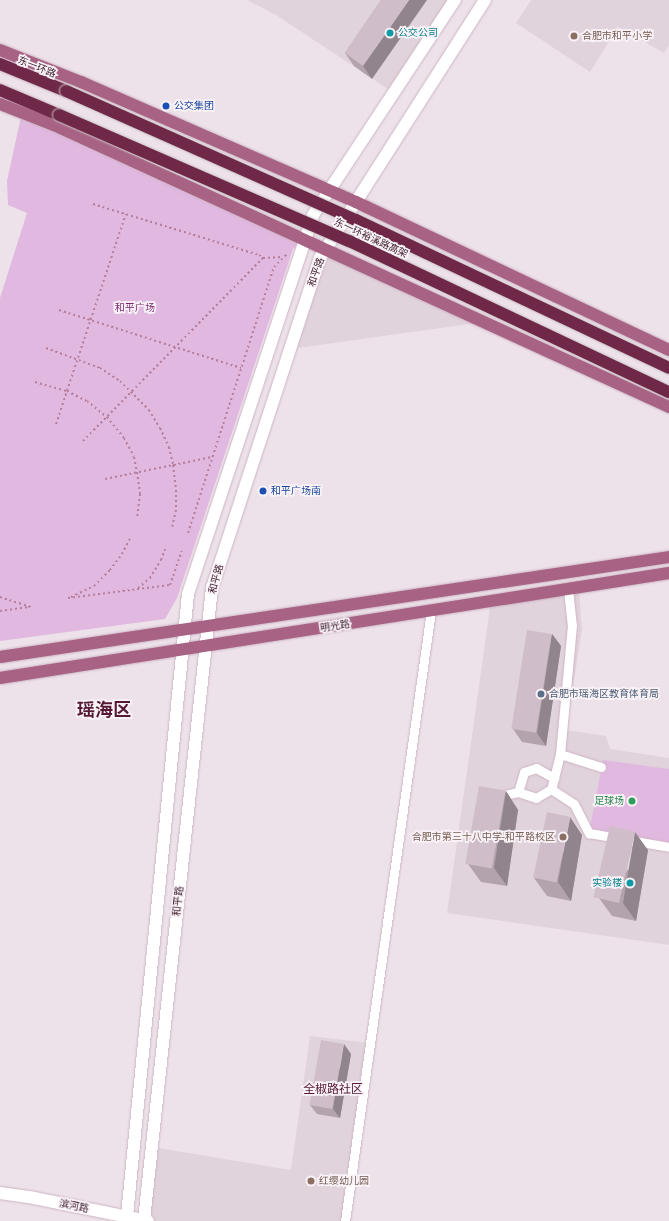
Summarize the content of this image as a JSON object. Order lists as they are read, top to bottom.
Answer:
{
  "streets": {
    "highway": ["东一环路", "东一环裕溪路高架"],
    "main road": ["和平路", "明光路", "滨河路"]
  },
  "crossings": [
    ["东一环路", "东一环裕溪路高架"],
    ["和平路", "明光路"],
    ["和平路", "滨河路"]
  ],
  "districts": ["瑶海区", "全椒路社区"],
  "parks": ["和平广场"],
  "places": [
    "公交公司",
    "合肥市和平小学",
    "公交集团",
    "和平广场南",
    "合肥市瑶海区教育体育局",
    "足球场",
    "合肥市第三十八中学-和平路校区",
    "实验楼",
    "红缨幼儿园"
  ]
}
